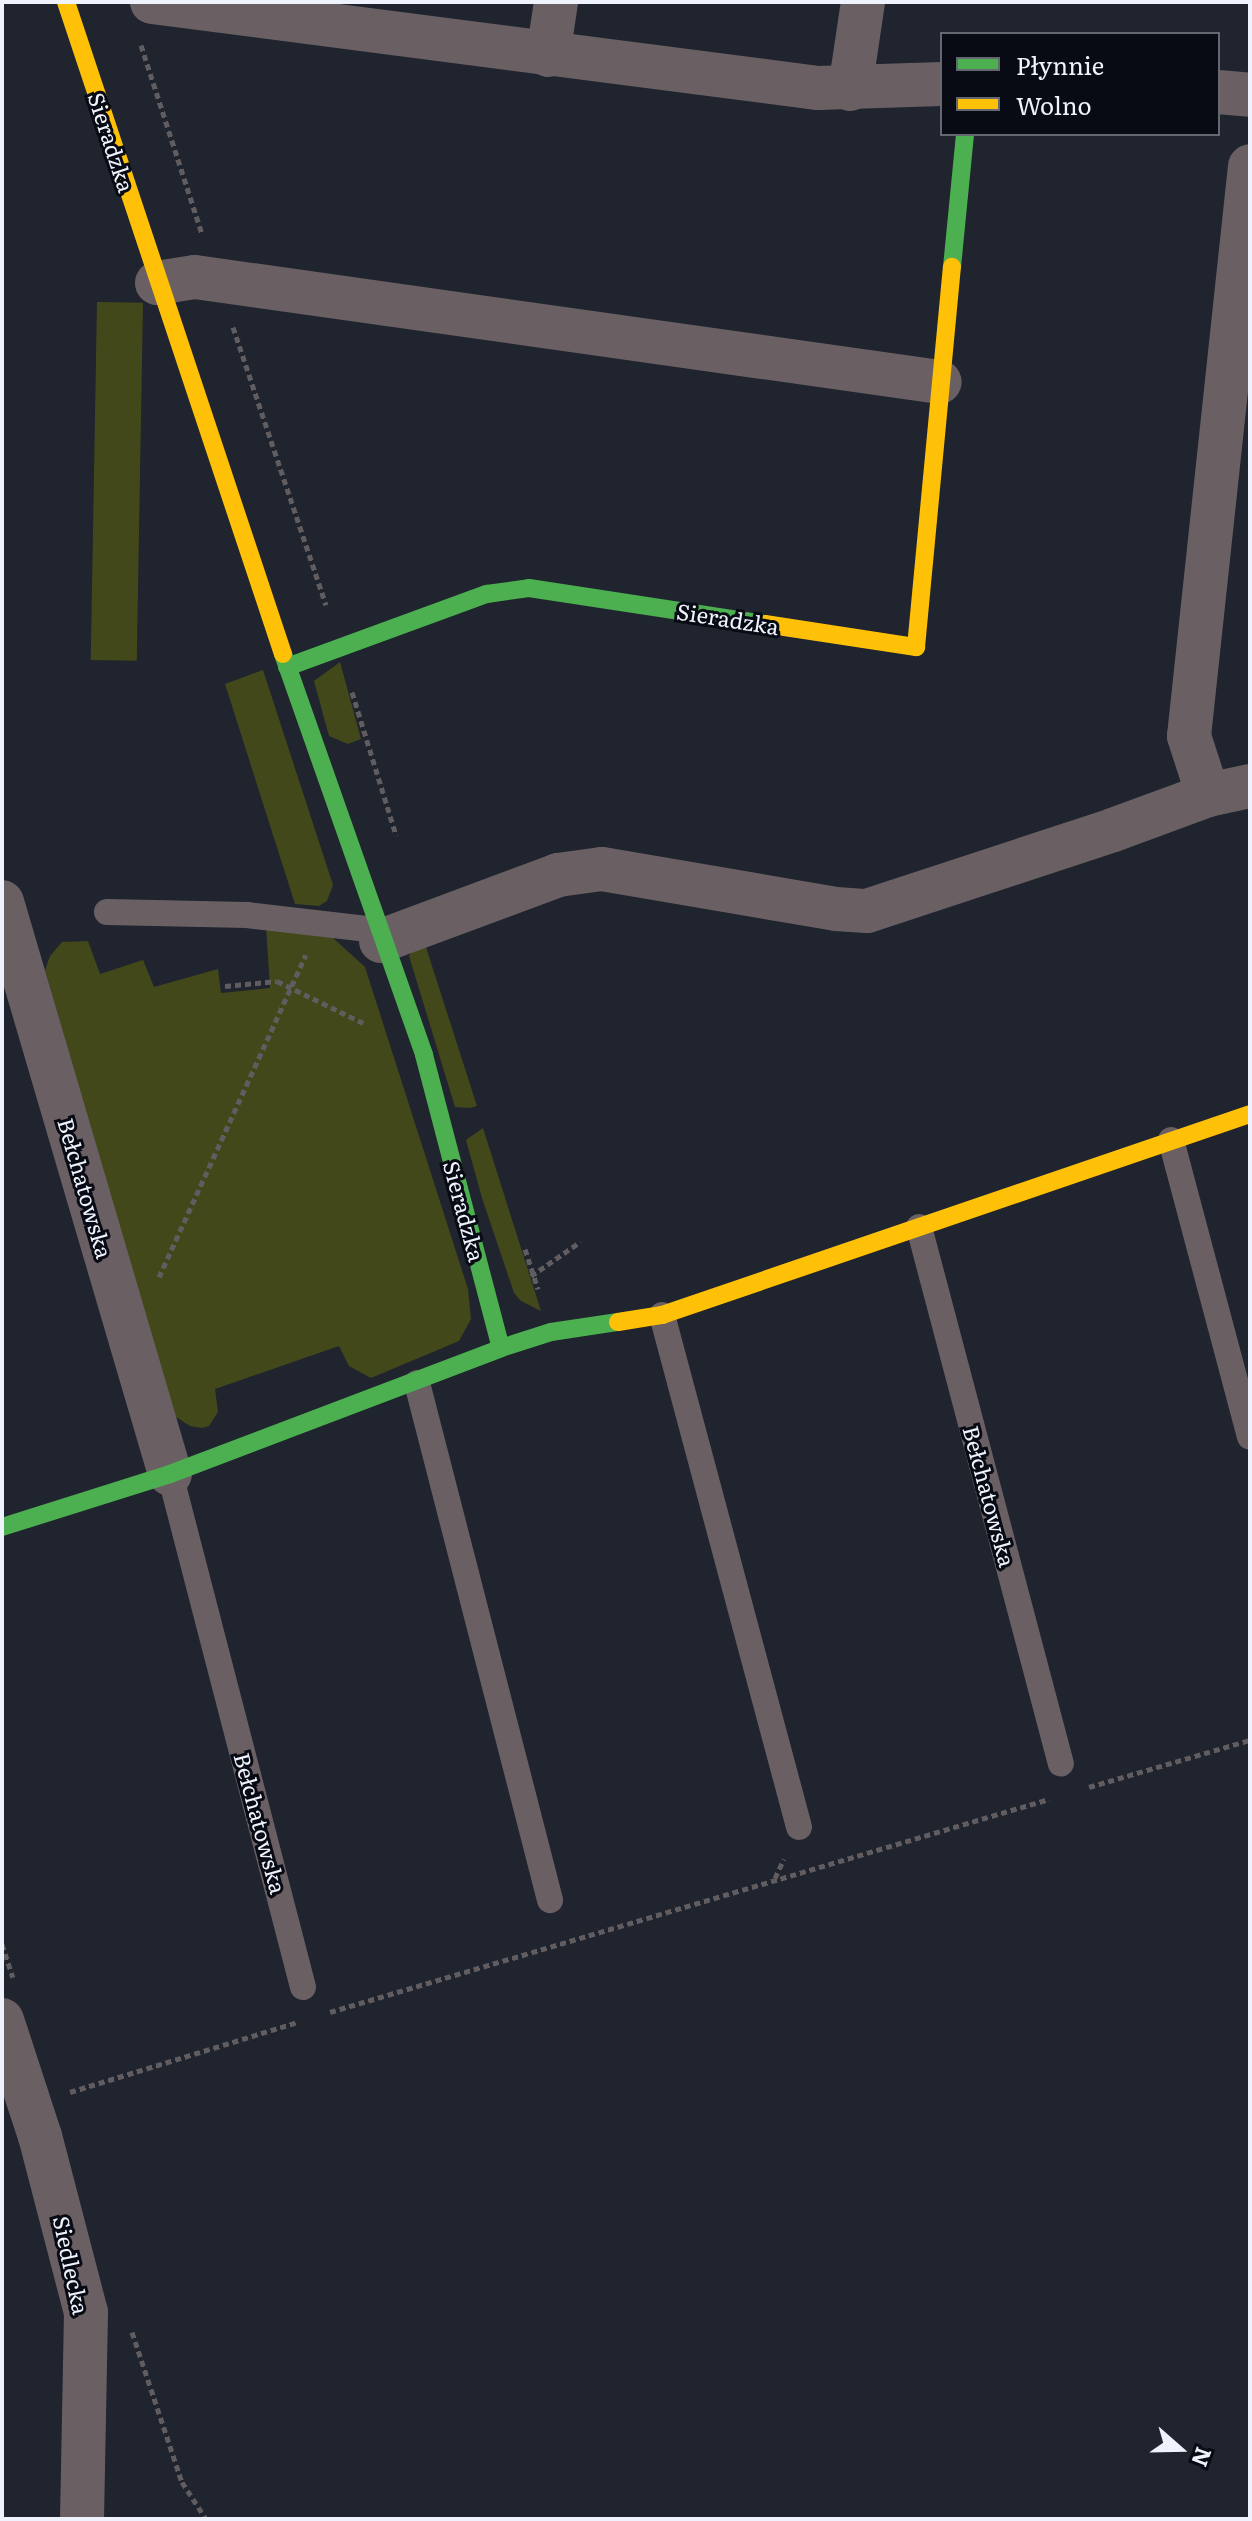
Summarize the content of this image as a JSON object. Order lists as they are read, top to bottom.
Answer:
{
  "streets": {
    "street": ["Sieradzka", "Bełchatowska", "Siedlecka"]
  },
  "legend": ["Płynnie", "Wolno"],
  "north": "right"
}
